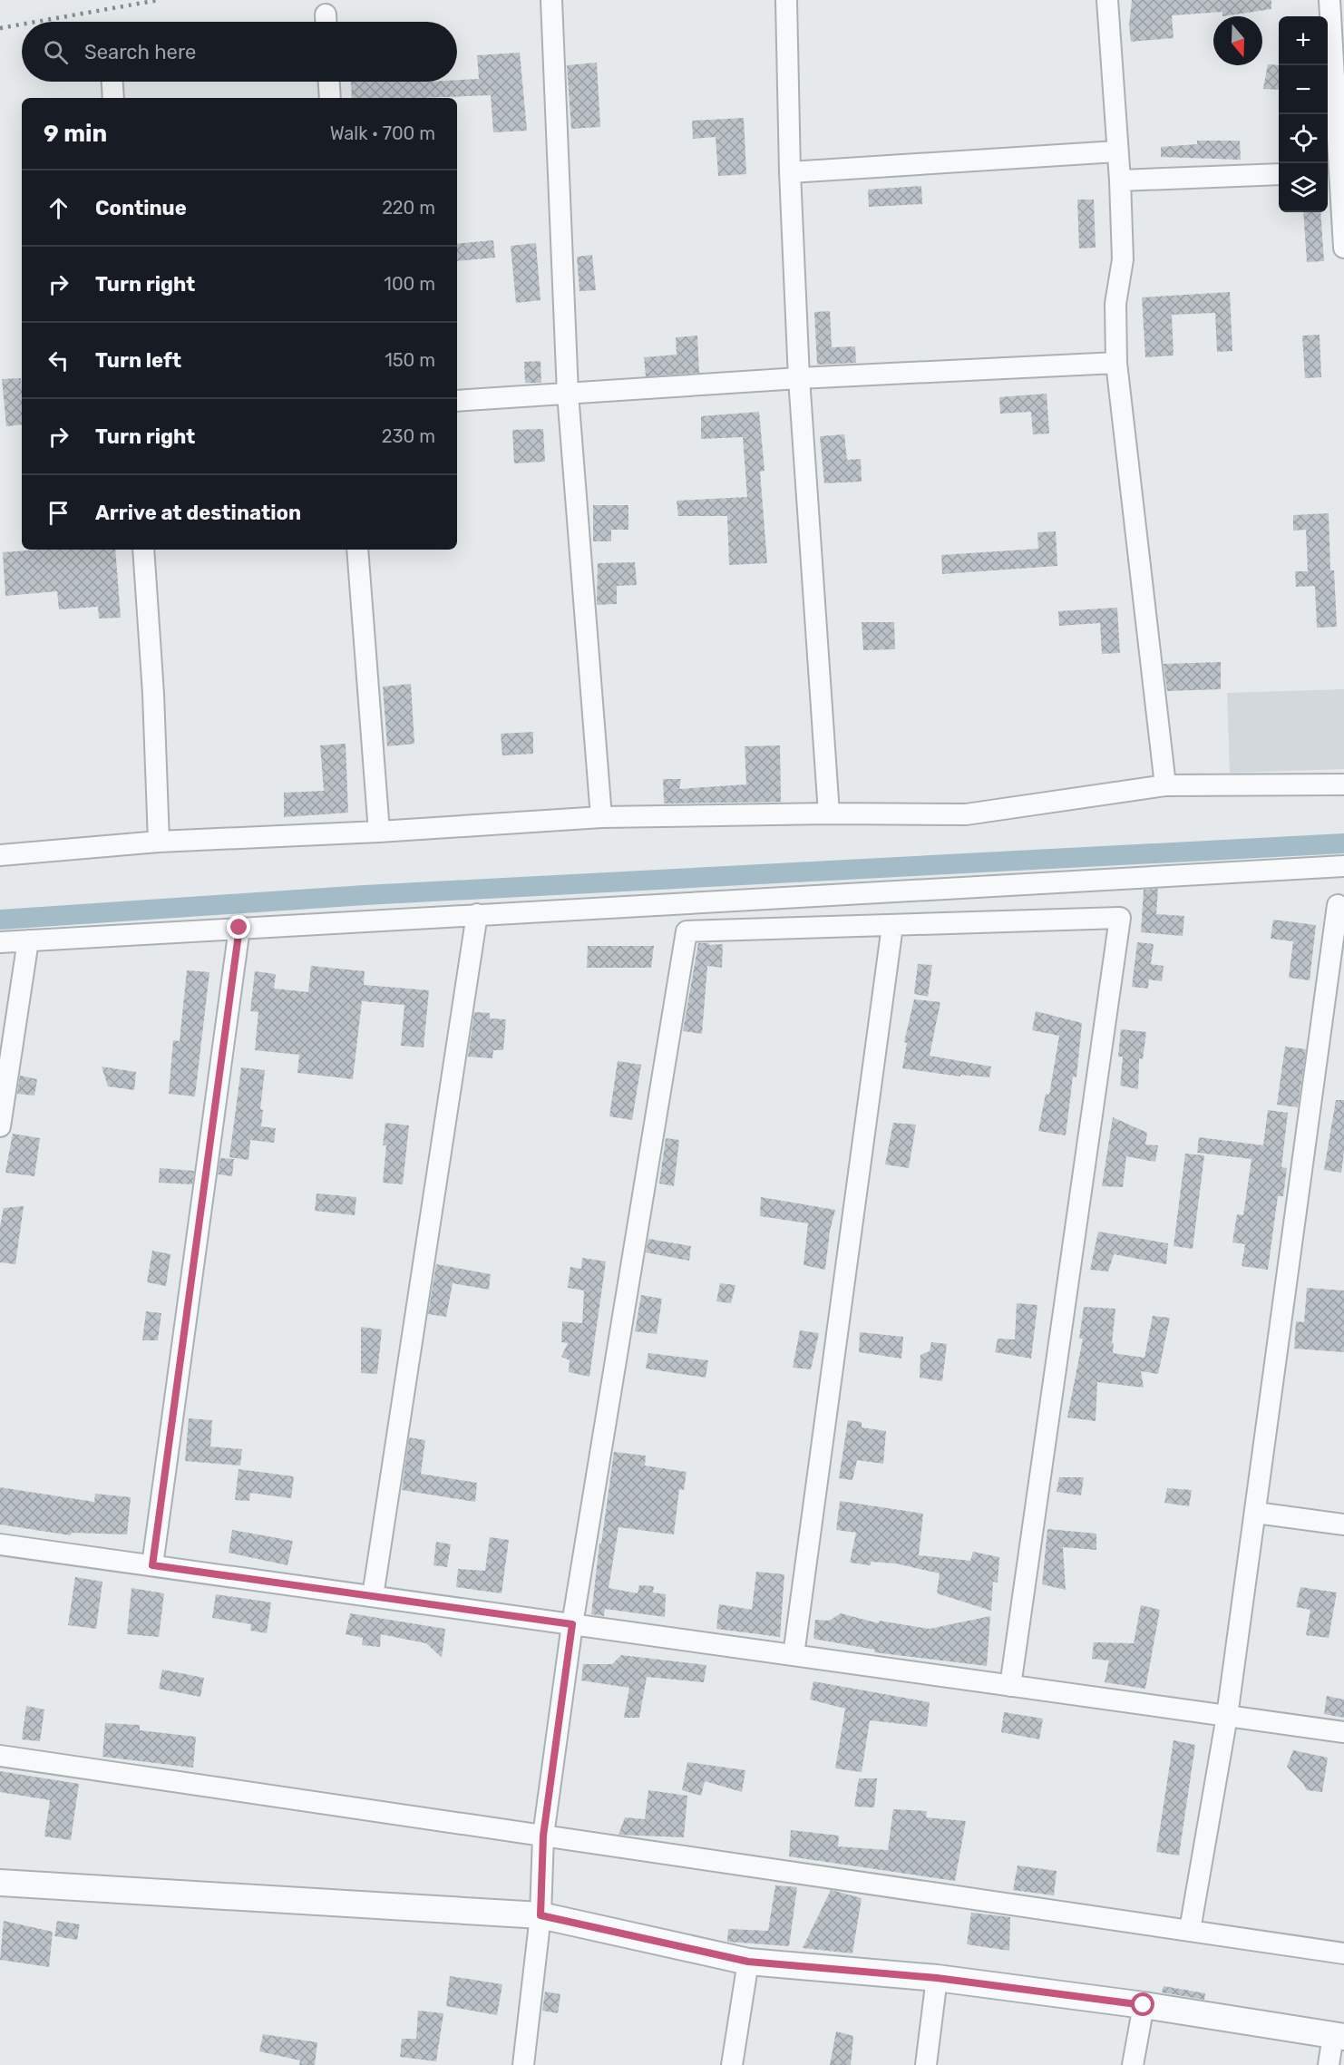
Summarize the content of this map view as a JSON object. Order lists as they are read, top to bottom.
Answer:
{
  "north": "bottom",
  "page": {
    "map_buttons": ["+", "−"],
    "search": "Search here",
    "heading": ["9 min", "Walk · 700 m"],
    "list": [
      ["Continue", "220 m"],
      ["Turn right", "100 m"],
      ["Turn left", "150 m"],
      ["Turn right", "230 m"],
      "Arrive at destination"
    ]
  }
}
